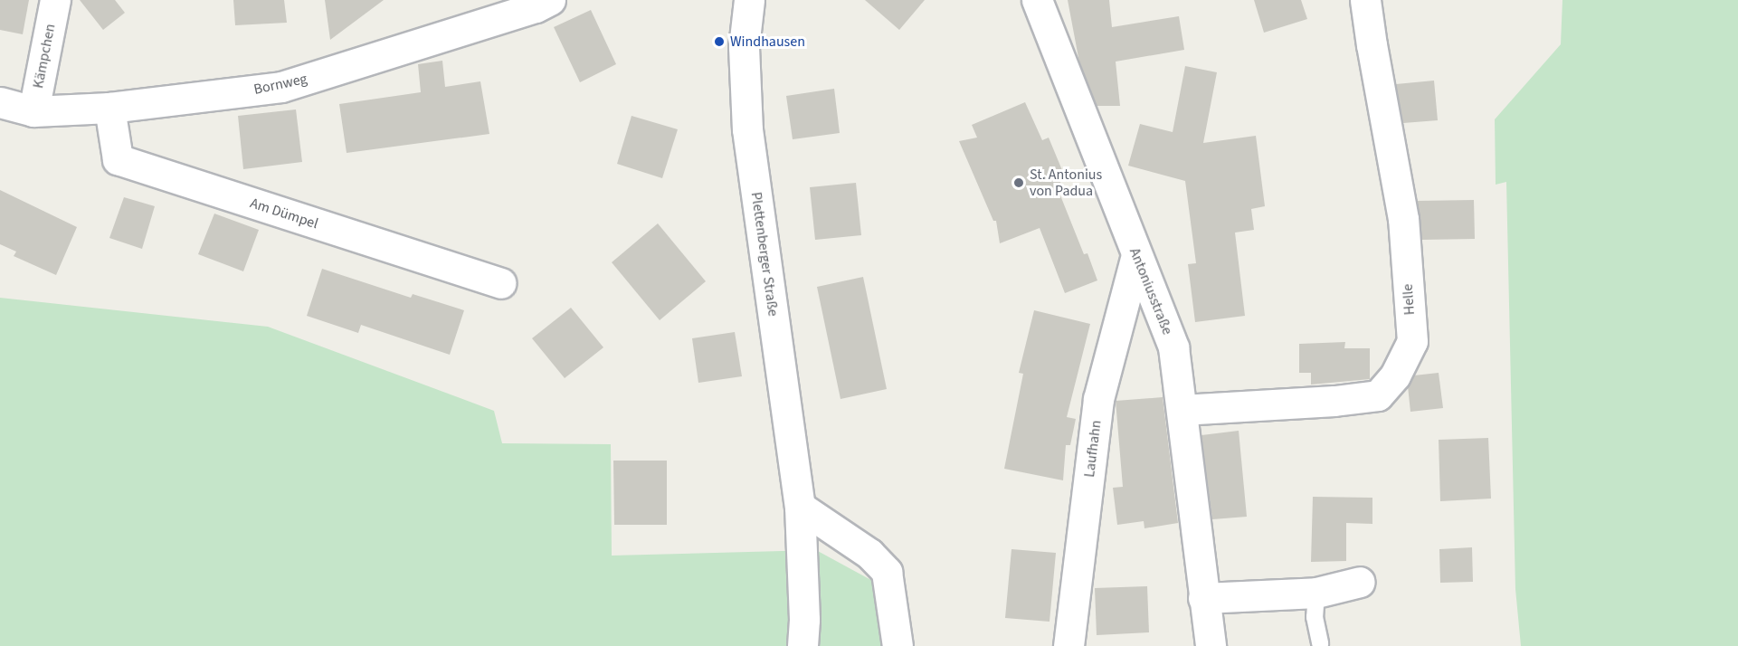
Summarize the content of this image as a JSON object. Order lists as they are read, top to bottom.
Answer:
{
  "streets": {
    "street": [
      "Kämpchen",
      "Bornweg",
      "Am Dümpel",
      "Plettenberger Straße",
      "Antoniusstraße",
      "Helle",
      "Laufhahn"
    ]
  },
  "crossings": [
    ["Kämpchen", "Bornweg"],
    ["Bornweg", "Am Dümpel"],
    ["Antoniusstraße", "Helle"],
    ["Antoniusstraße", "Laufhahn"]
  ],
  "places": ["Windhausen", "St. Antonius von Padua"]
}
